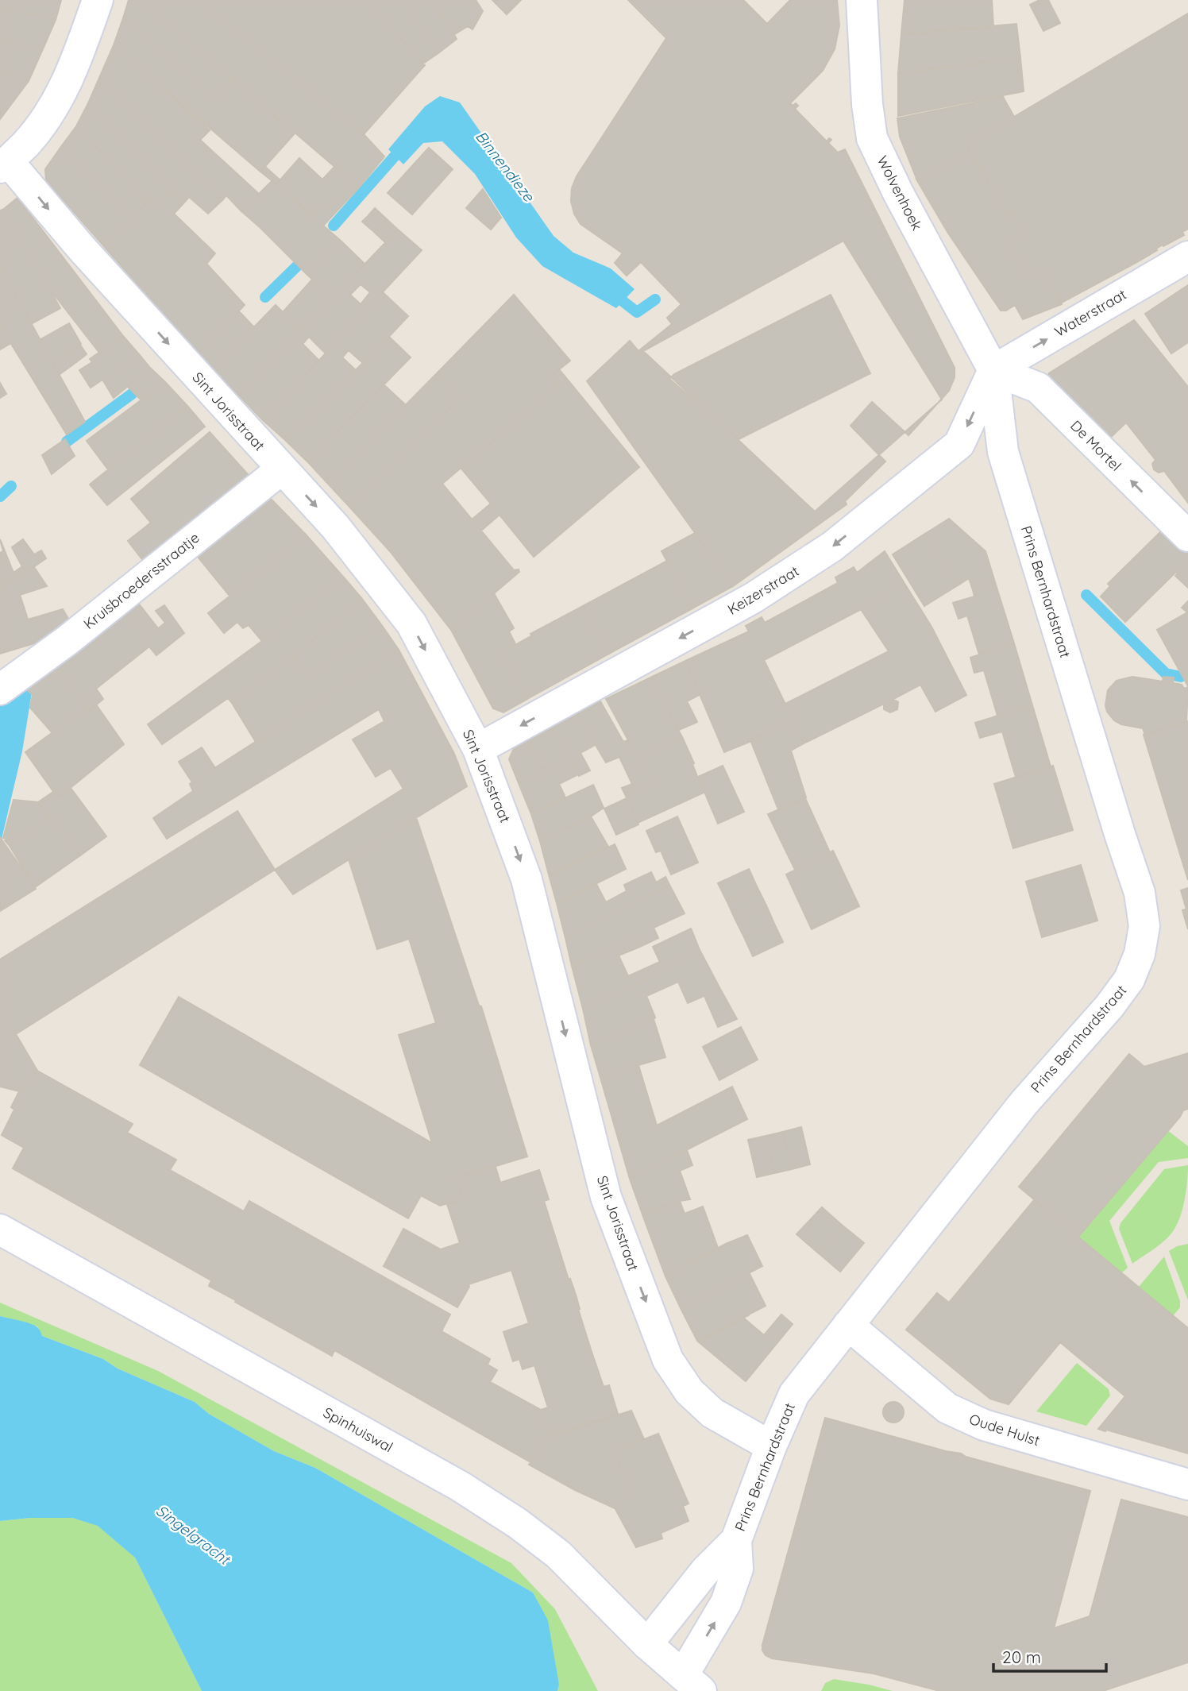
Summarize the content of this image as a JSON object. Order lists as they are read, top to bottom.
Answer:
{
  "streets": {
    "street": [
      "Wolvenhoek",
      "Waterstraat",
      "Sint Jorisstraat",
      "De Mortel",
      "Kruisbroedersstraatje",
      "Keizerstraat",
      "Prins Bernhardstraat",
      "Spinhuiswal",
      "Oude Hulst"
    ]
  },
  "crossings": [
    ["Wolvenhoek", "Waterstraat"],
    ["Wolvenhoek", "De Mortel"],
    ["Wolvenhoek", "Keizerstraat"],
    ["Wolvenhoek", "Prins Bernhardstraat"],
    ["Waterstraat", "De Mortel"],
    ["Waterstraat", "Keizerstraat"],
    ["Waterstraat", "Prins Bernhardstraat"],
    ["Sint Jorisstraat", "Kruisbroedersstraatje"],
    ["Sint Jorisstraat", "Keizerstraat"],
    ["Sint Jorisstraat", "Prins Bernhardstraat"],
    ["De Mortel", "Keizerstraat"],
    ["De Mortel", "Prins Bernhardstraat"],
    ["Keizerstraat", "Prins Bernhardstraat"],
    ["Prins Bernhardstraat", "Spinhuiswal"],
    ["Prins Bernhardstraat", "Oude Hulst"]
  ],
  "one_way": [
    "Waterstraat",
    "Sint Jorisstraat",
    "De Mortel",
    "Keizerstraat"
  ],
  "water": ["Binnendieze", "Singelgracht"],
  "scale_bar": "20 m"
}
